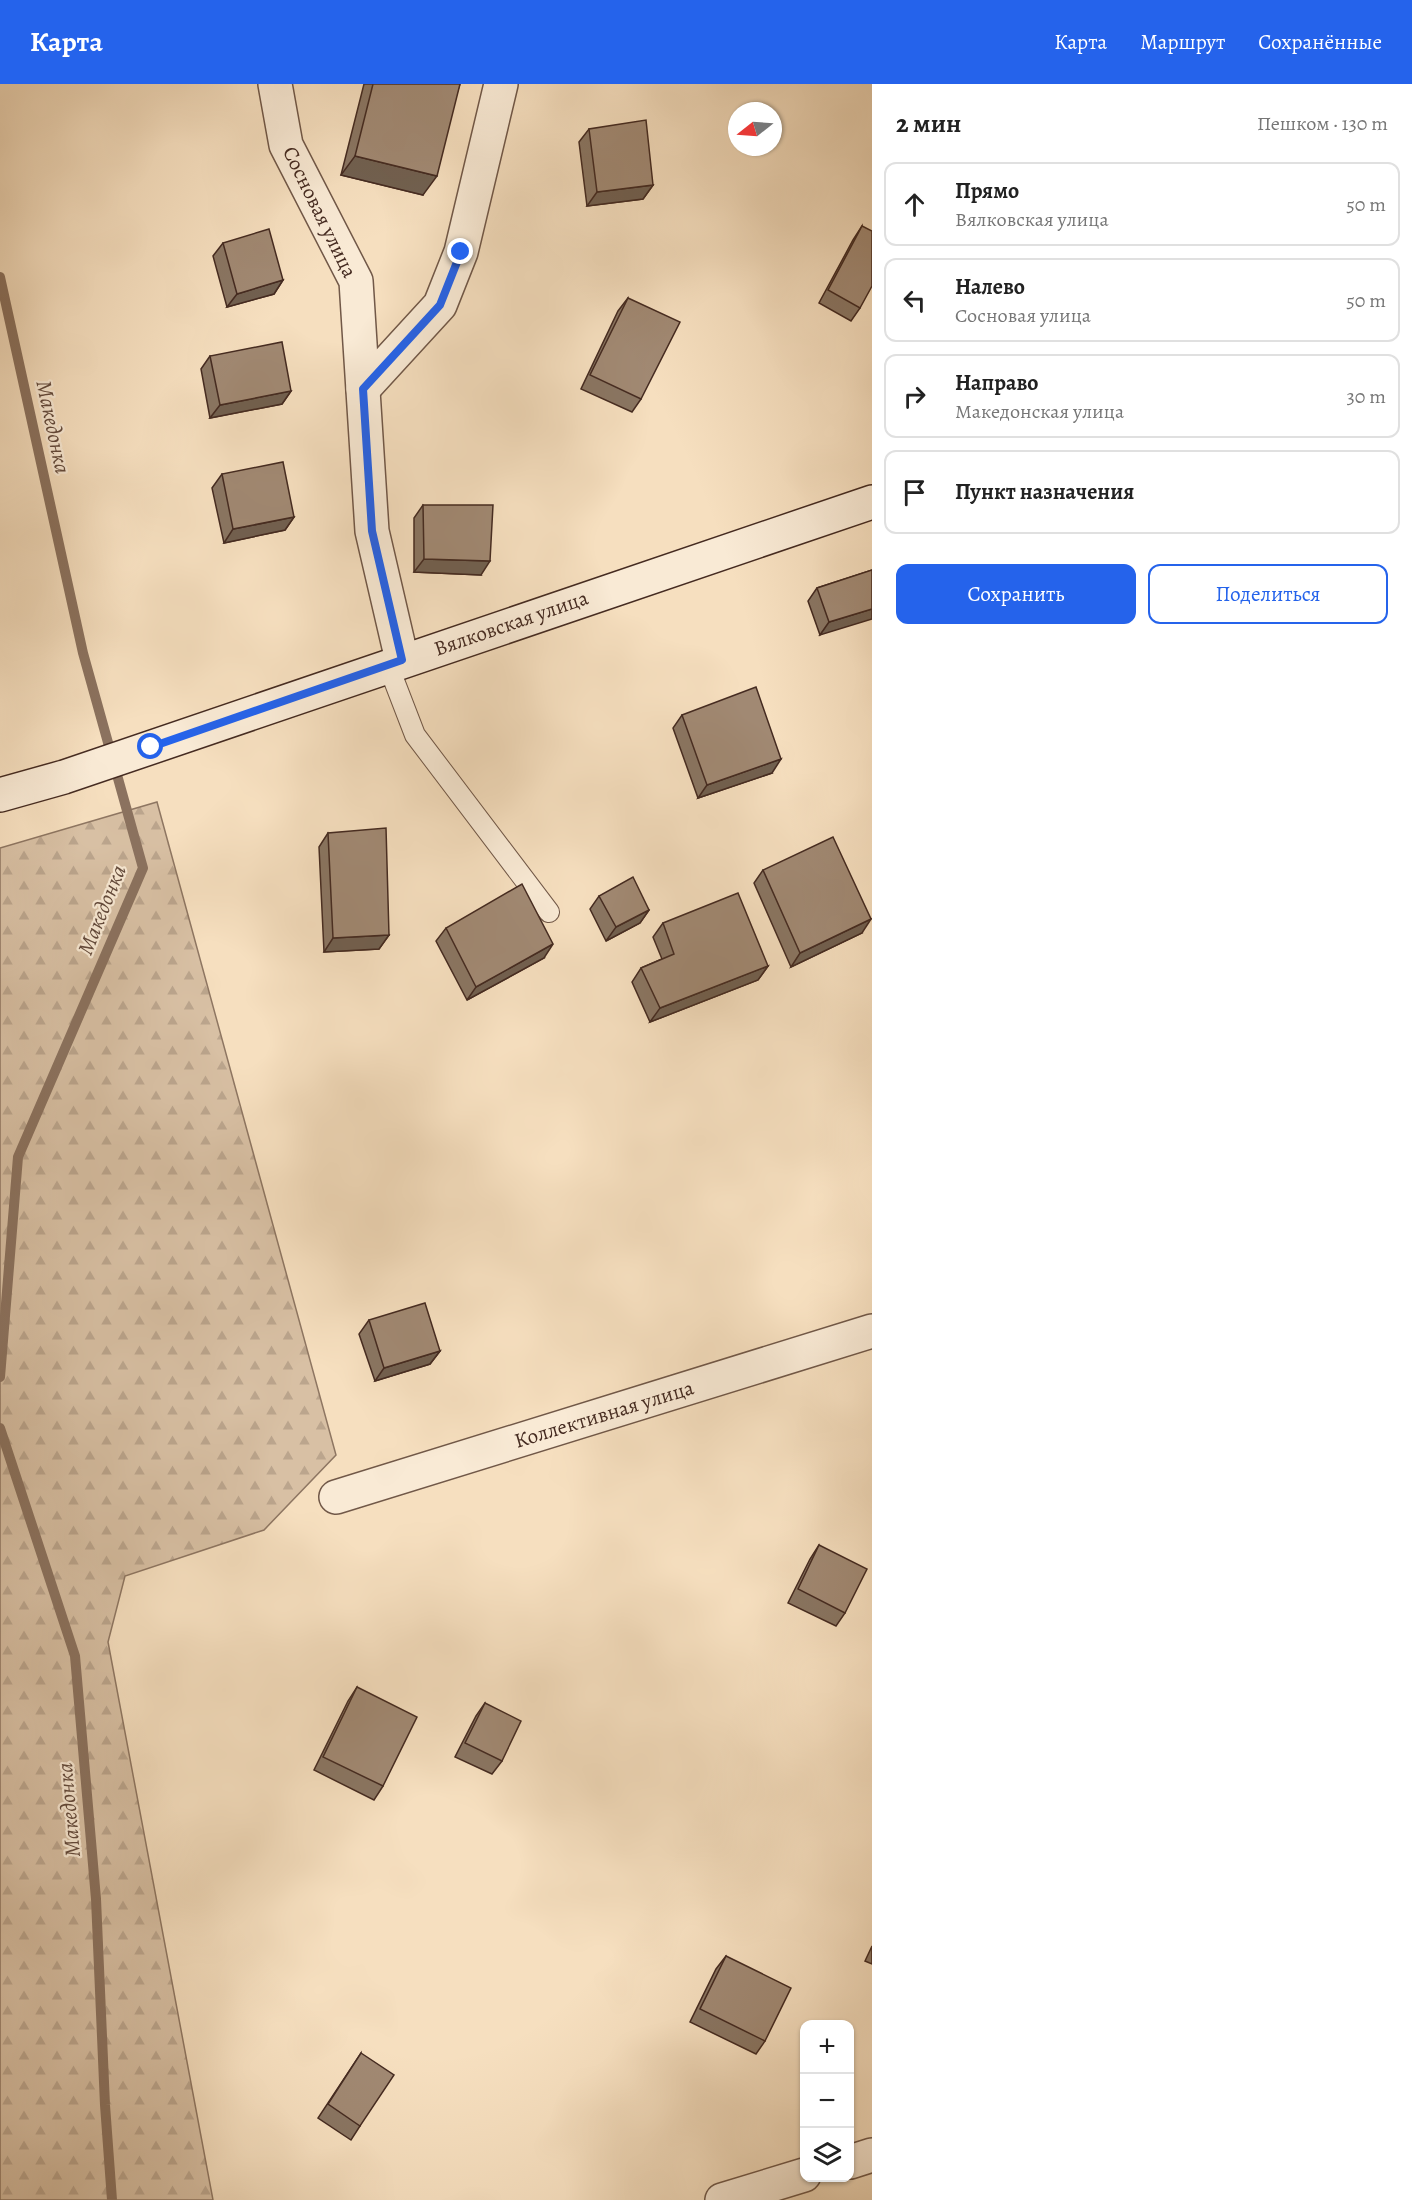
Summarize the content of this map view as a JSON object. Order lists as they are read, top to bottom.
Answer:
{
  "streets": {
    "street": ["Сосновая улица", "Вялковская улица", "Коллективная улица"]
  },
  "crossings": [
    ["Сосновая улица", "Вялковская улица"]
  ],
  "water": ["Македонка"],
  "north": "left",
  "page": {
    "header": "Карта",
    "nav": ["Карта", "Маршрут", "Сохранённые"],
    "heading": ["2 мин", "Пешком · 130 m"],
    "list": [
      ["Прямо", "Вялковская улица", "50 m"],
      ["Налево", "Сосновая улица", "50 m"],
      ["Направо", "Македонская улица", "30 m"],
      "Пункт назначения"
    ],
    "buttons": ["Сохранить", "Поделиться"],
    "map_buttons": ["+", "−"]
  }
}
